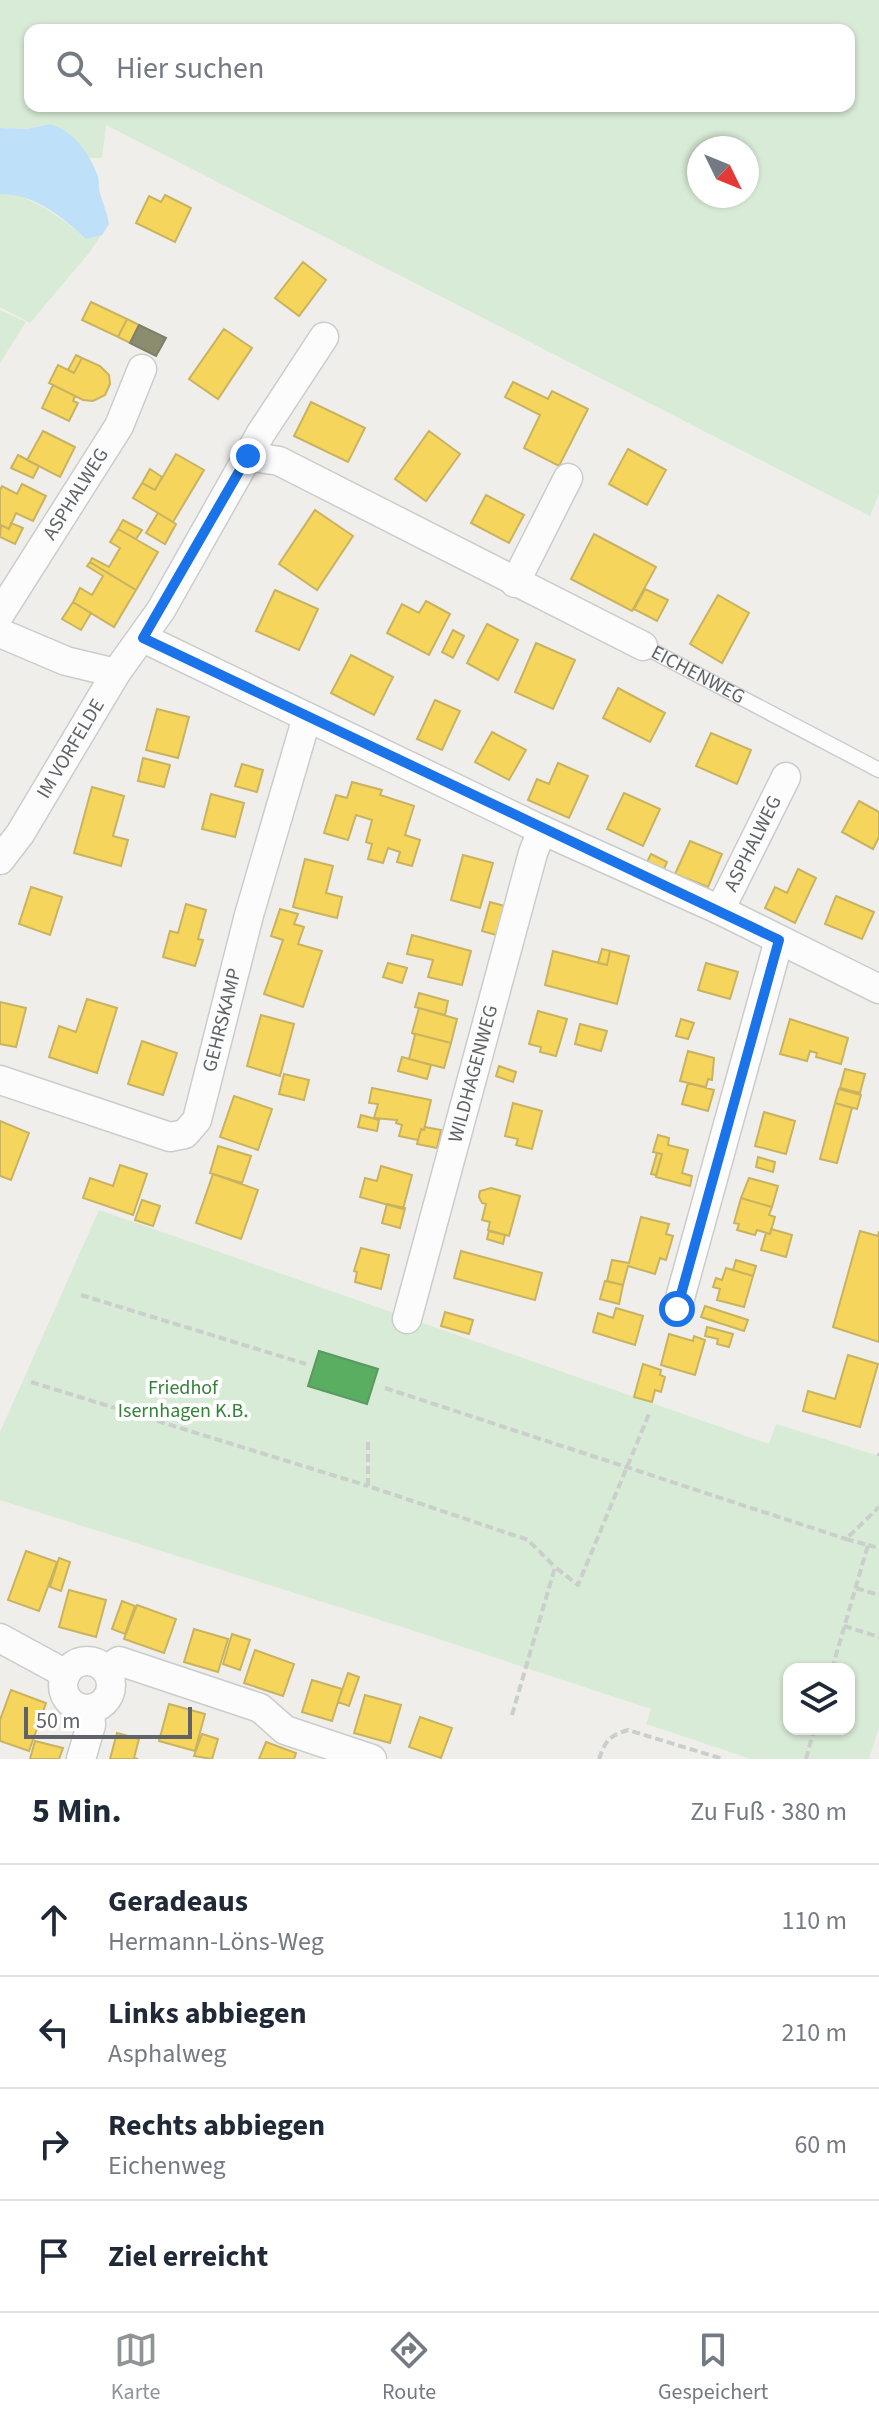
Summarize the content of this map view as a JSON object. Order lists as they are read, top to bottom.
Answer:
{
  "streets": {
    "street": [
      "ASPHALWEG",
      "EICHENWEG",
      "IM VORFELDE",
      "GEHRSKAMP",
      "WILDHAGENWEG"
    ]
  },
  "crossings": [
    ["ASPHALWEG", "IM VORFELDE"],
    ["ASPHALWEG", "GEHRSKAMP"],
    ["ASPHALWEG", "WILDHAGENWEG"]
  ],
  "parks": ["Friedhof Isernhagen K.B."],
  "scale_bar": "50 m",
  "north": "bottom right",
  "page": {
    "search": "Hier suchen",
    "scale": "50 m",
    "heading": ["5 Min.", "Zu Fuß · 380 m"],
    "list": [
      ["Geradeaus", "Hermann-Löns-Weg", "110 m"],
      ["Links abbiegen", "Asphalweg", "210 m"],
      ["Rechts abbiegen", "Eichenweg", "60 m"],
      "Ziel erreicht"
    ],
    "nav": ["Karte", "Route", "Gespeichert"]
  }
}
